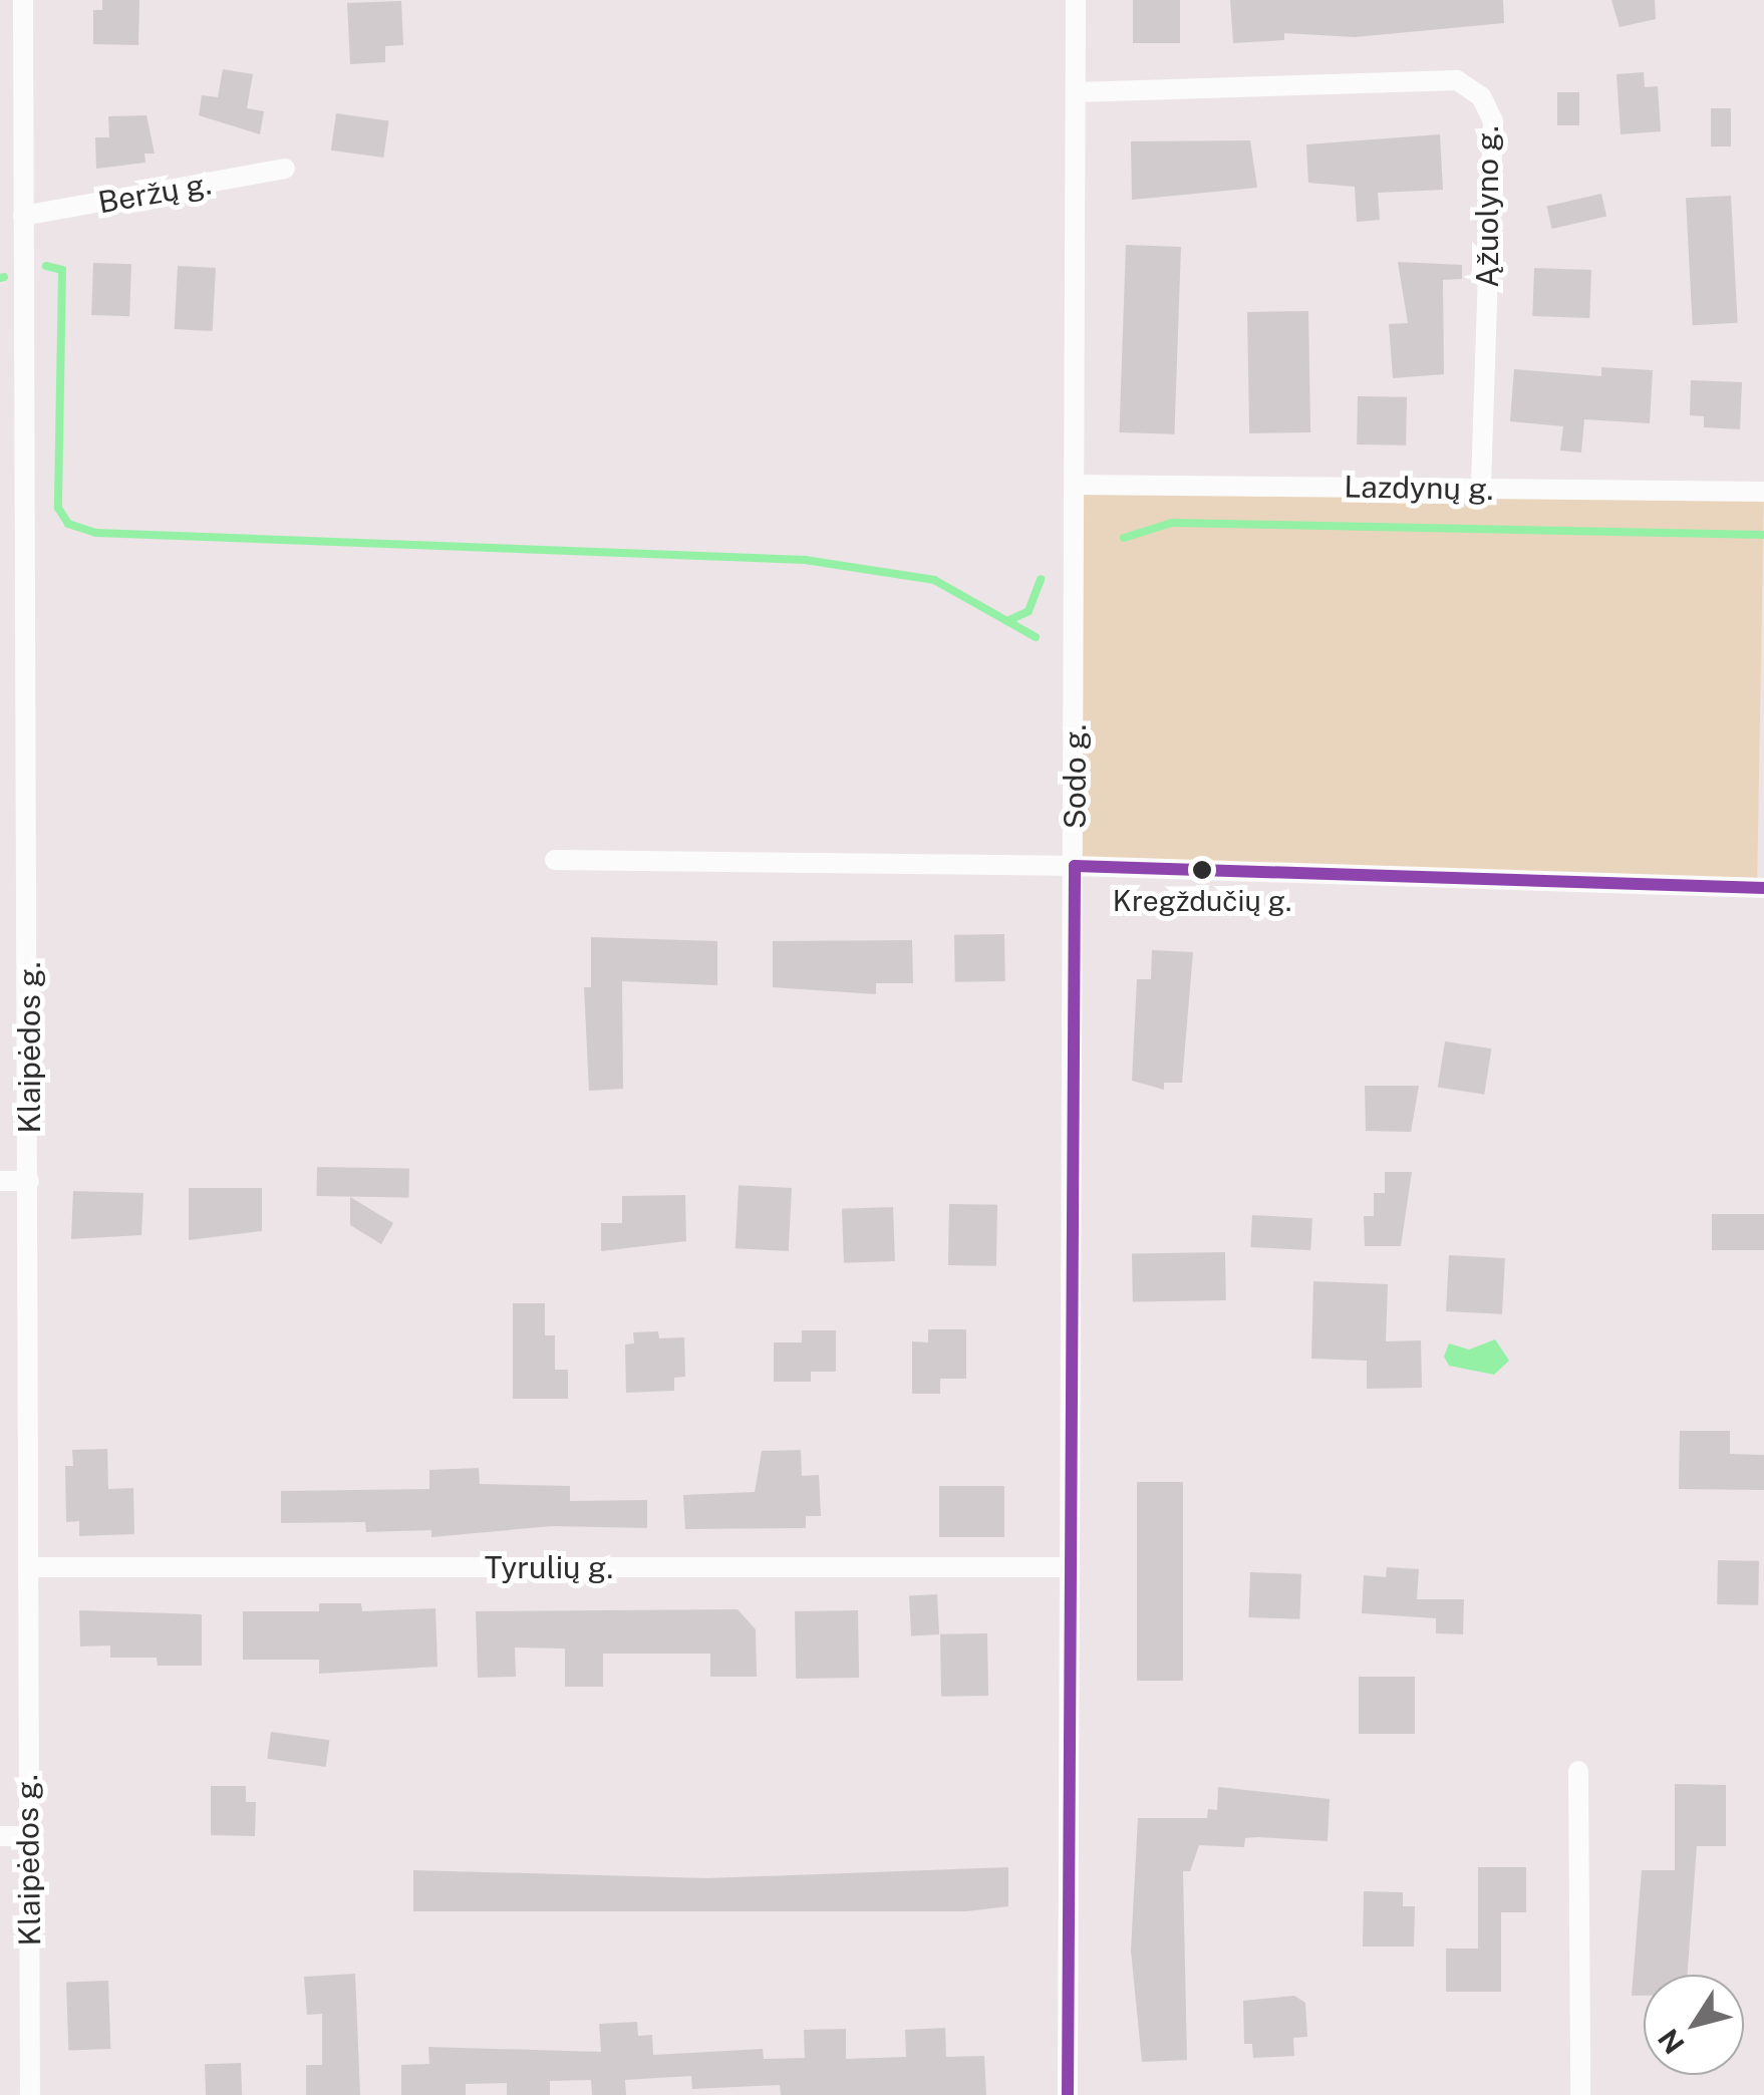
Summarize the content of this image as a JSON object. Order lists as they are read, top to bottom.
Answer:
{
  "streets": {
    "street": [
      "Beržų g.",
      "Ąžuolyno g.",
      "Lazdynų g.",
      "Sodo g.",
      "Klaipėdos g.",
      "Tyrulių g."
    ]
  },
  "crossings": [
    ["Beržų g.", "Klaipėdos g."],
    ["Ąžuolyno g.", "Lazdynų g."],
    ["Ąžuolyno g.", "Sodo g."],
    ["Lazdynų g.", "Sodo g."],
    ["Sodo g.", "Tyrulių g."],
    ["Klaipėdos g.", "Tyrulių g."]
  ],
  "places": ["Kregždučių g."],
  "north": "bottom left"
}
